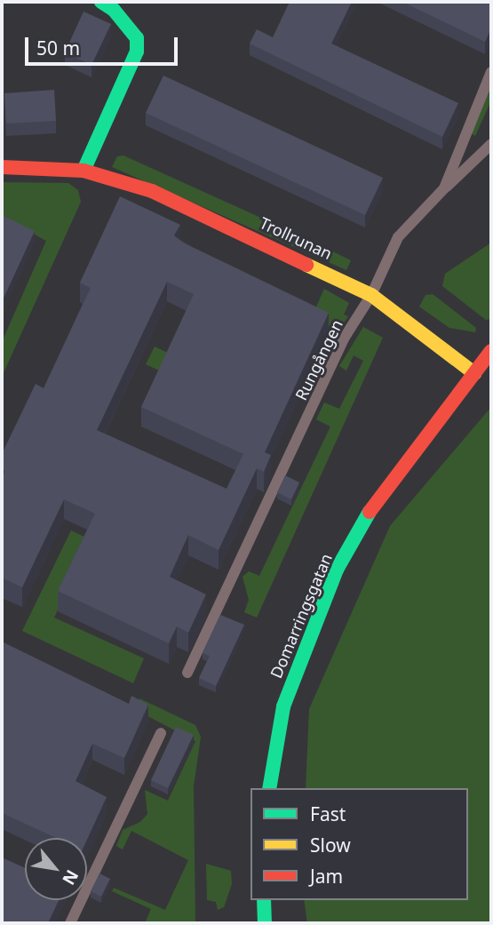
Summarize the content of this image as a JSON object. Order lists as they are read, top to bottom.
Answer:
{
  "streets": {
    "street": ["Trollrunan", "Domarringsgatan"],
    "lane": ["Rungången"]
  },
  "crossings": [
    ["Trollrunan", "Rungången"],
    ["Trollrunan", "Domarringsgatan"]
  ],
  "legend": ["Fast", "Slow", "Jam"],
  "scale_bar": "50 m",
  "north": "bottom right"
}
